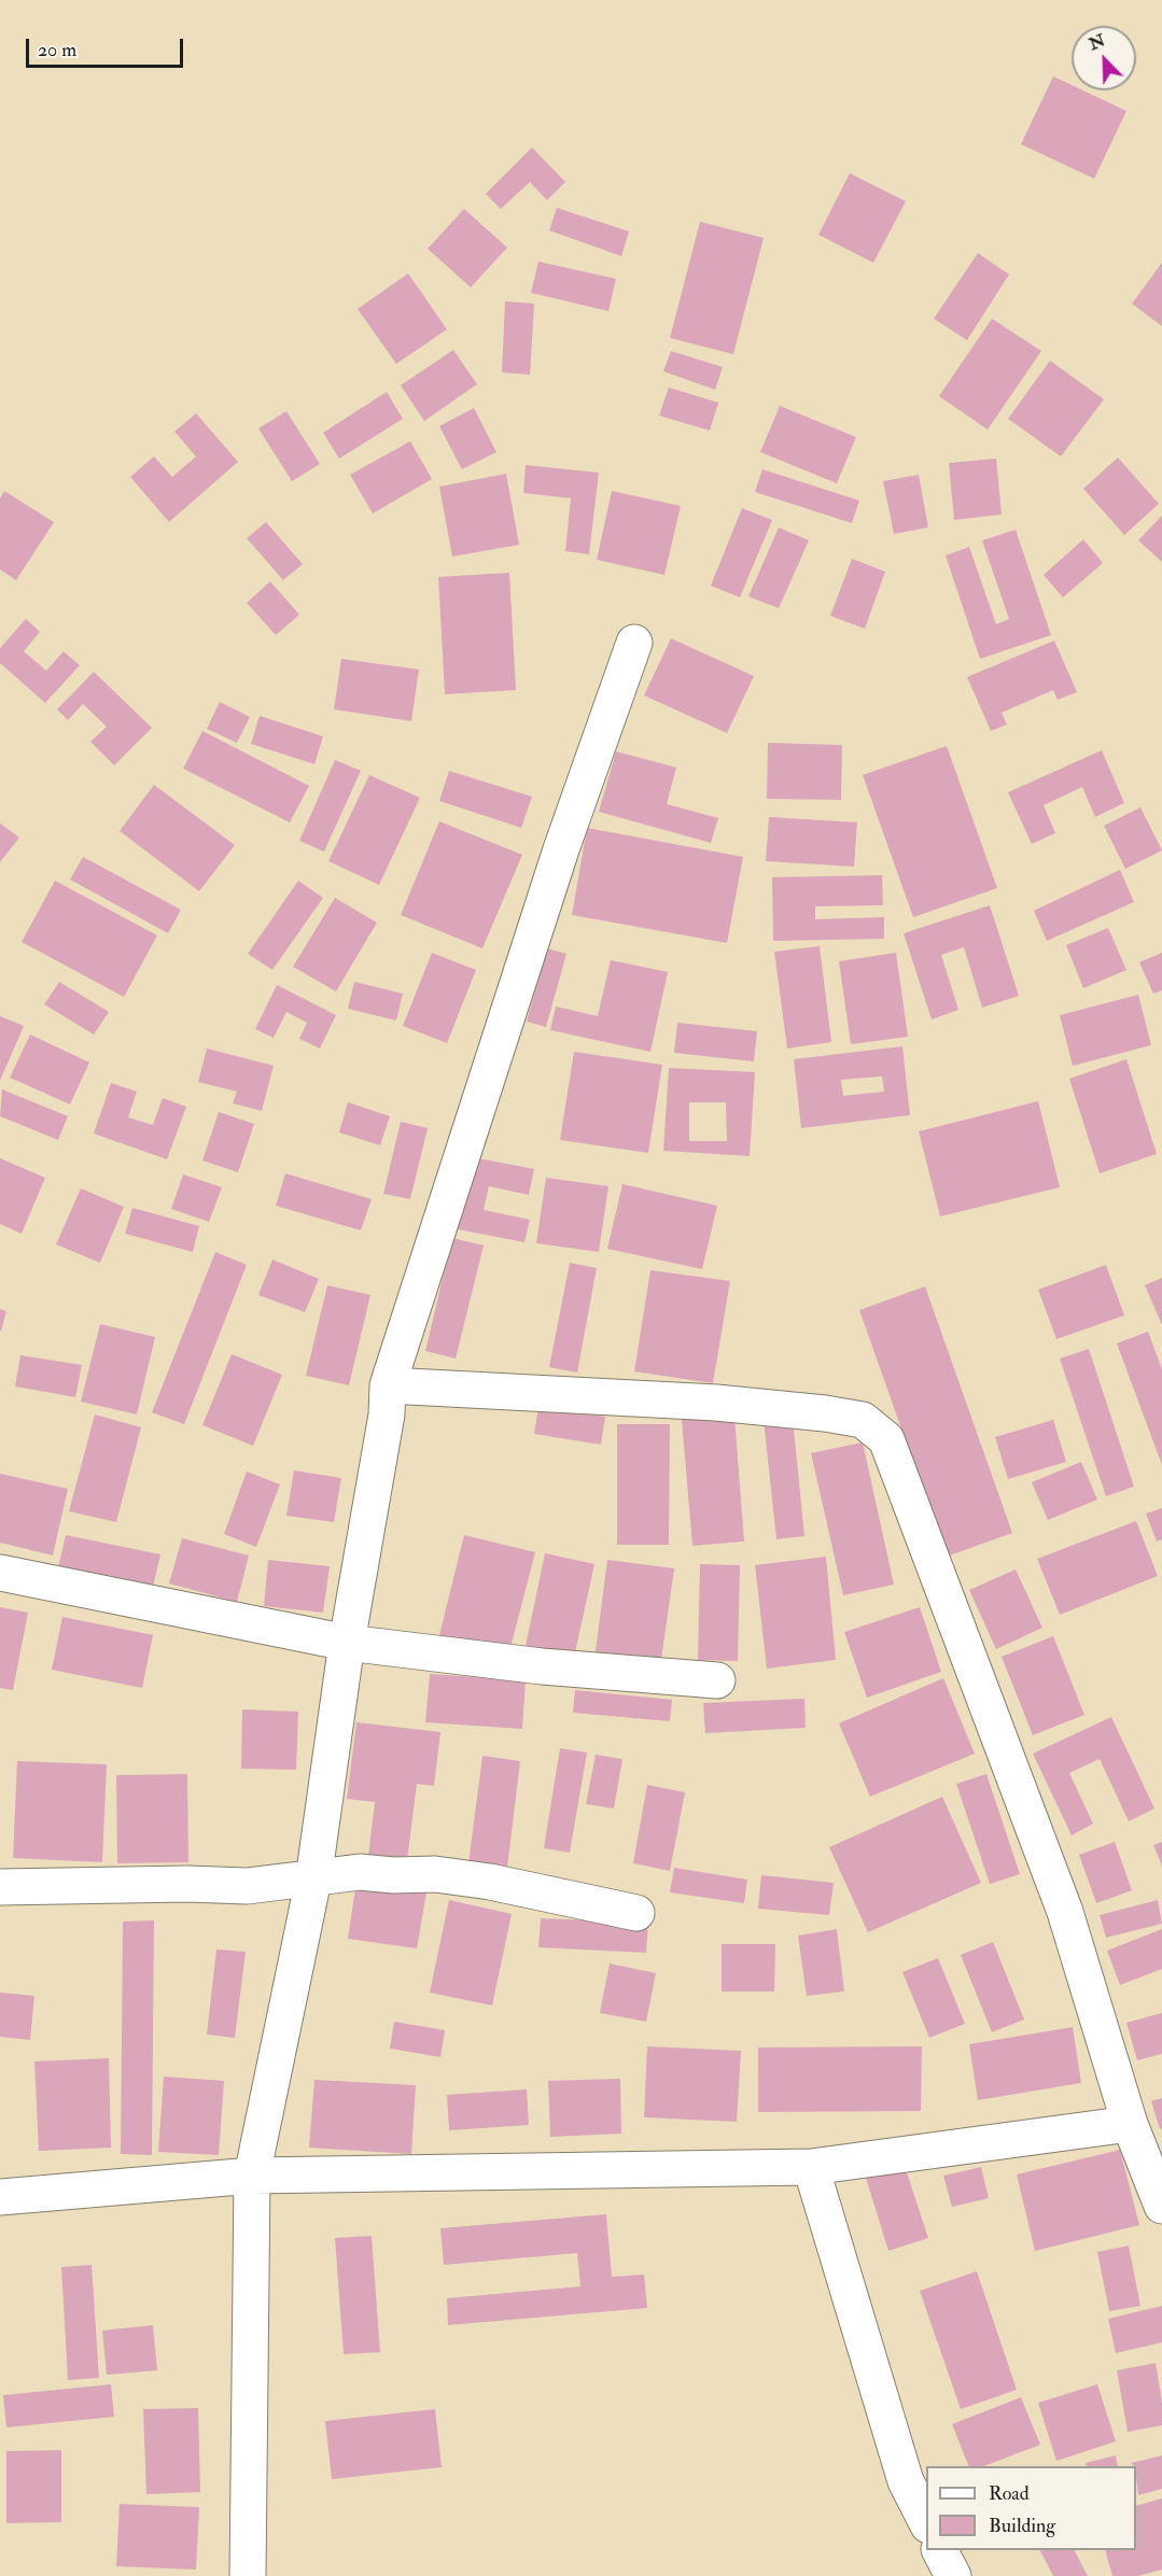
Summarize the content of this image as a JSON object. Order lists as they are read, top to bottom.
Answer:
{
  "legend": ["Road", "Building"],
  "scale_bar": "20 m",
  "north": "top left"
}
